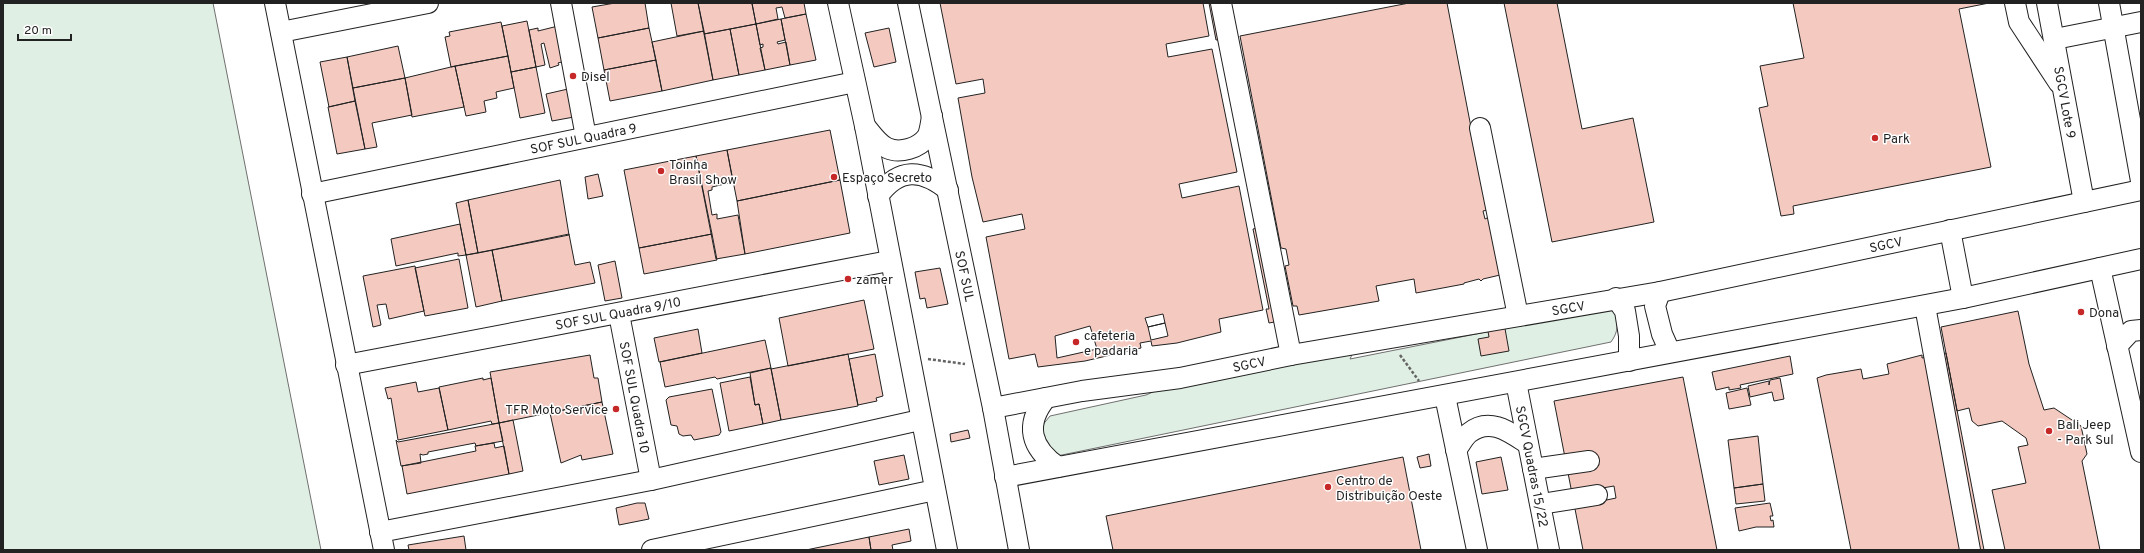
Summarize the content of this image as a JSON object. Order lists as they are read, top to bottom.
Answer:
{
  "streets": {
    "street": [
      "SGCV Lote 9",
      "SOF SUL Quadra 9",
      "SGCV",
      "SOF SUL",
      "SOF SUL Quadra 9/10",
      "SOF SUL Quadra 10",
      "SGCV Quadras 15/22"
    ]
  },
  "crossings": [
    ["SGCV Lote 9", "SGCV"],
    ["SGCV", "SOF SUL"],
    ["SOF SUL Quadra 9/10", "SOF SUL Quadra 10"]
  ],
  "places": [
    "Disel",
    "Park",
    "Toinha Brasil Show",
    "Espaço Secreto",
    "zamer",
    "Dona",
    "cafeteria e padaria",
    "TFR Moto Service",
    "Bali Jeep - Park Sul",
    "Centro de Distribuição Oeste"
  ],
  "scale_bar": "20 m"
}
